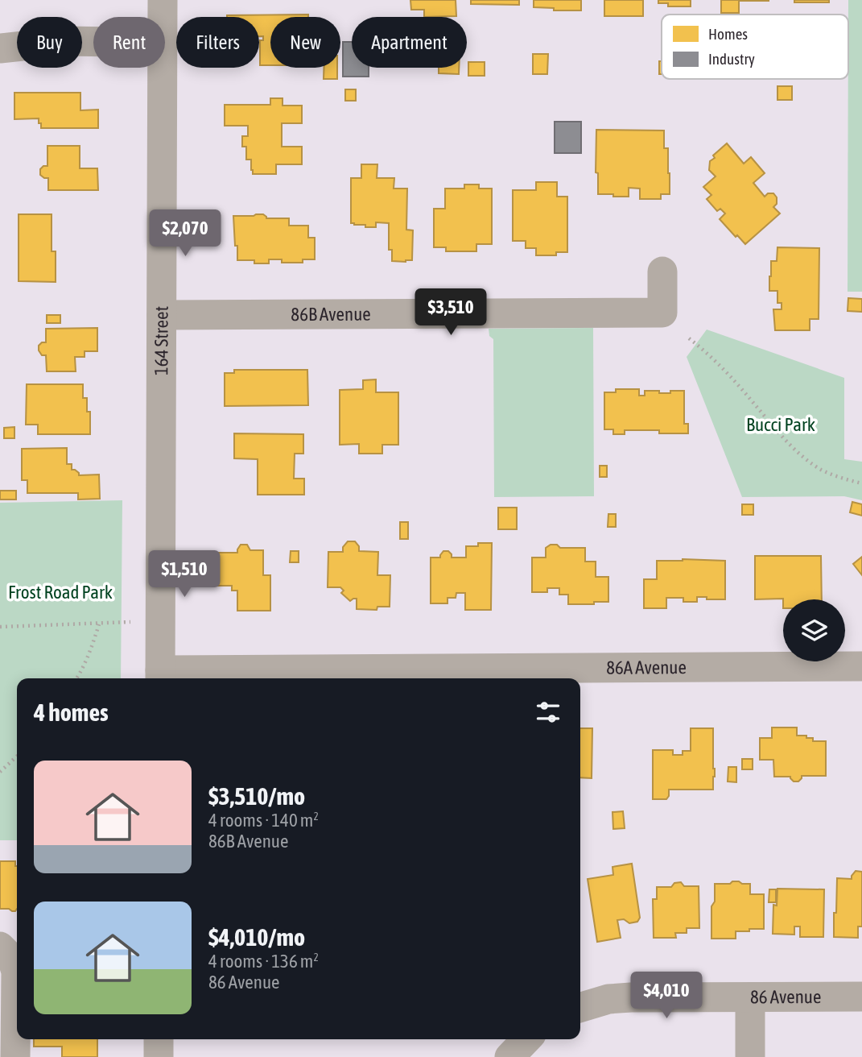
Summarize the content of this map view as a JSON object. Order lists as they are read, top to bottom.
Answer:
{
  "streets": {
    "street": [
      "86B Avenue",
      "164 Street",
      "86A Avenue",
      "86 Avenue"
    ]
  },
  "crossings": [
    ["86B Avenue", "164 Street"],
    ["164 Street", "86A Avenue"]
  ],
  "parks": ["Bucci Park", "Frost Road Park"],
  "legend": ["Homes", "Industry"],
  "page": {
    "chip": [
      "Buy",
      "Rent",
      "Filters",
      "New",
      "Apartment"
    ],
    "price": [
      "$2,070",
      "$3,510",
      "$1,510",
      "$4,010"
    ],
    "heading": "4 homes",
    "list": [
      {
        "name": "$3,510/mo",
        "note": "4 rooms · 140 m² · 86B Avenue"
      },
      {
        "name": "$4,010/mo",
        "note": "4 rooms · 136 m² · 86 Avenue"
      }
    ]
  }
}
